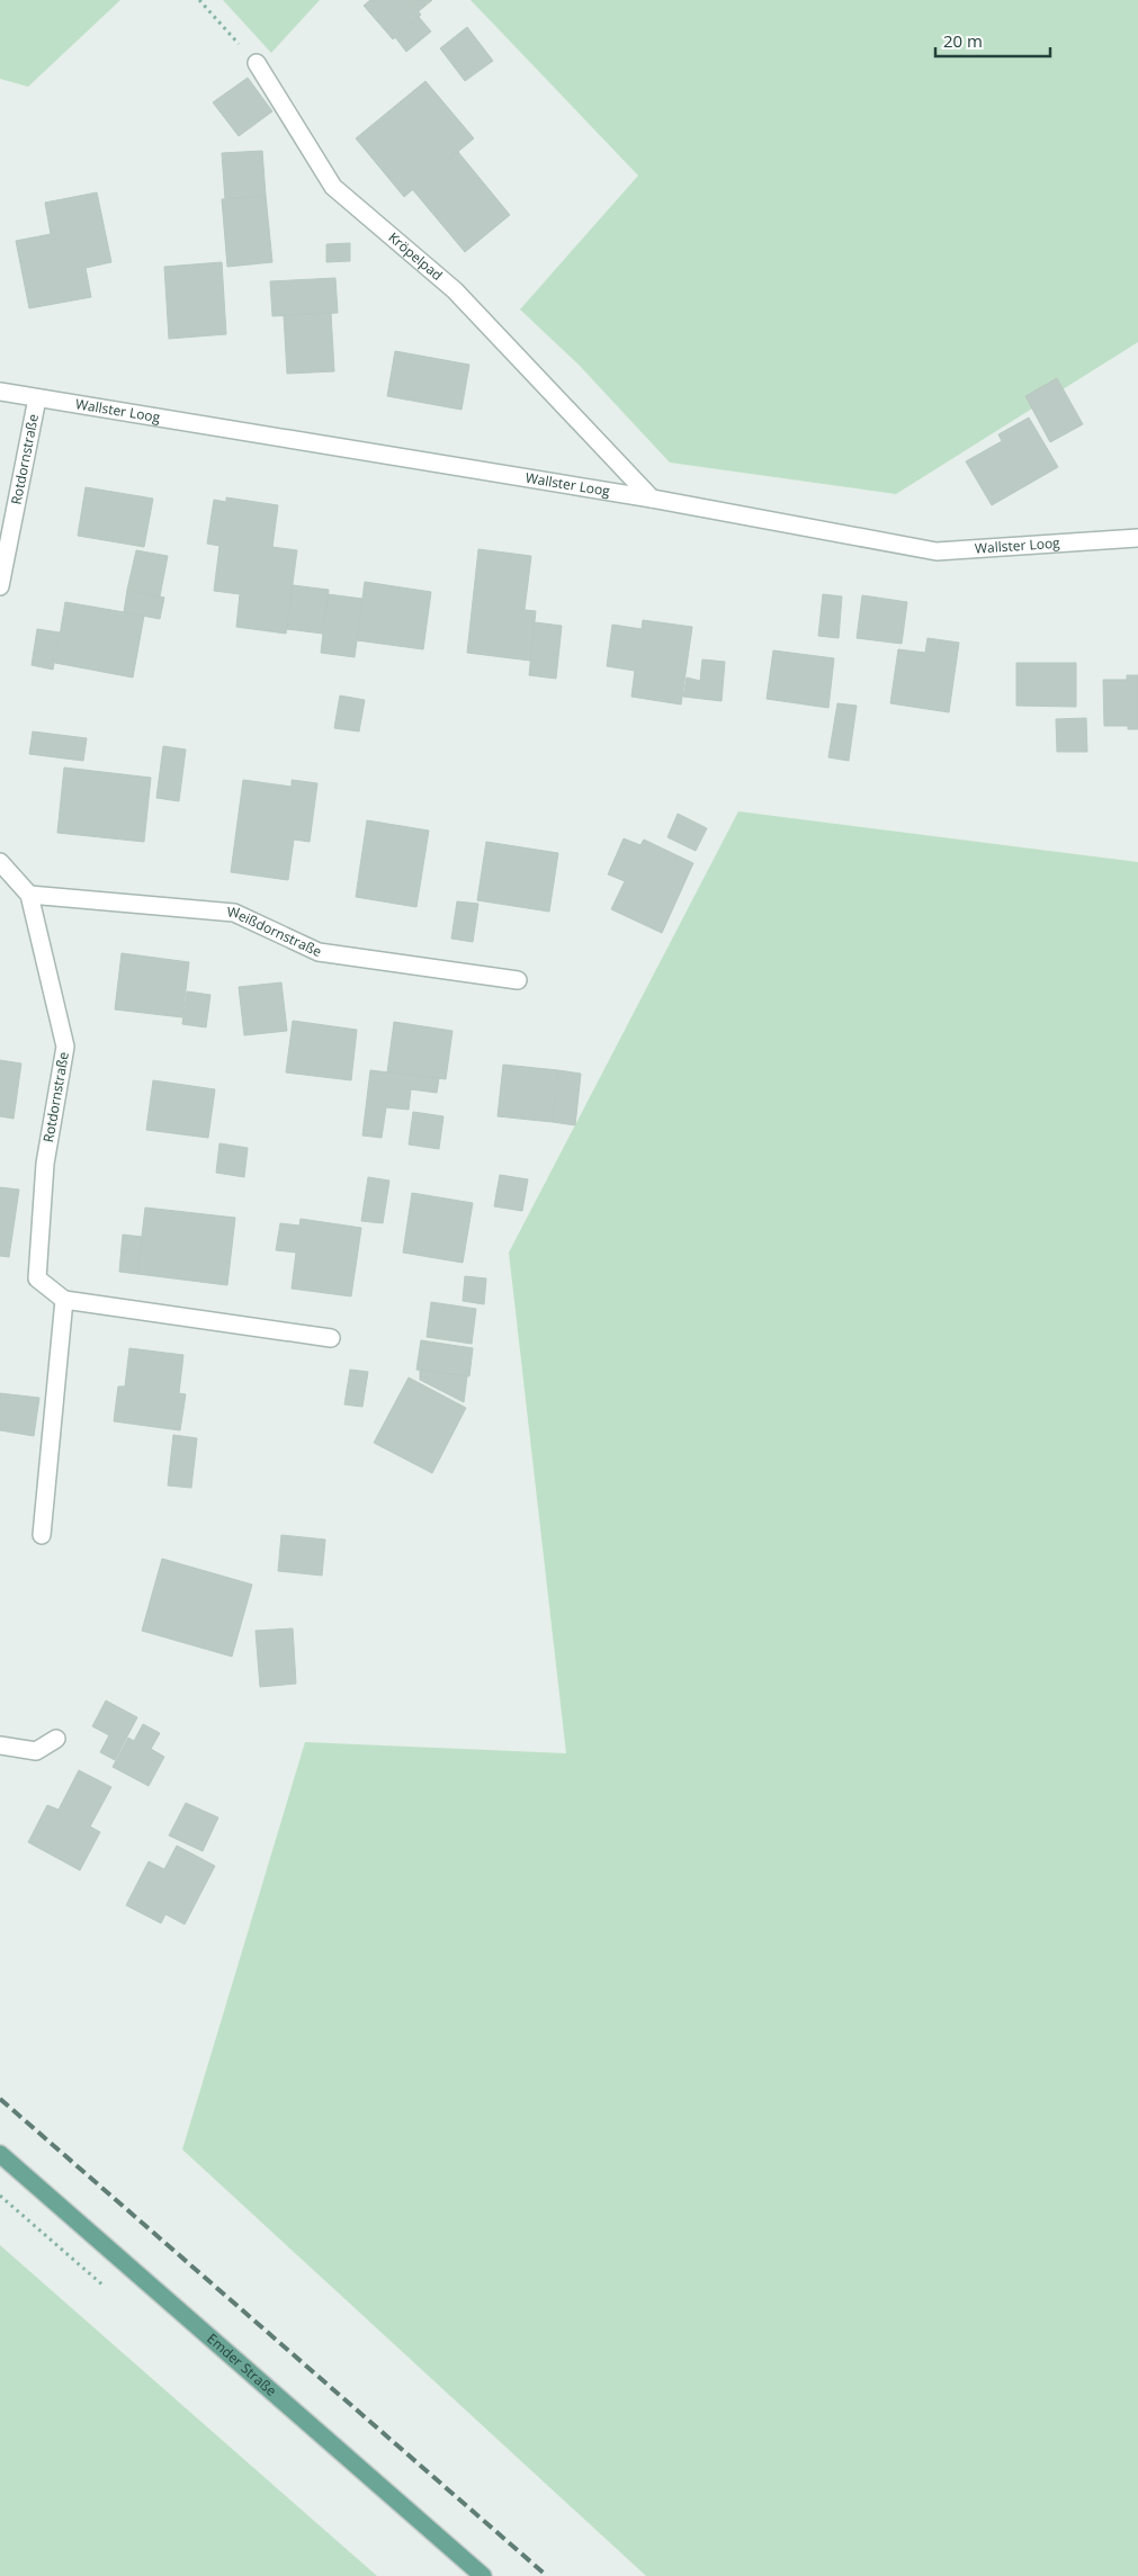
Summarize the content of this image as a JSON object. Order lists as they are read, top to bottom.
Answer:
{
  "streets": {
    "main road": ["Emder Straße"],
    "street": [
      "Kröpelpad",
      "Wallster Loog",
      "Rotdornstraße",
      "Weißdornstraße"
    ]
  },
  "crossings": [
    ["Kröpelpad", "Wallster Loog"],
    ["Wallster Loog", "Rotdornstraße"],
    ["Rotdornstraße", "Weißdornstraße"]
  ],
  "scale_bar": "20 m"
}
